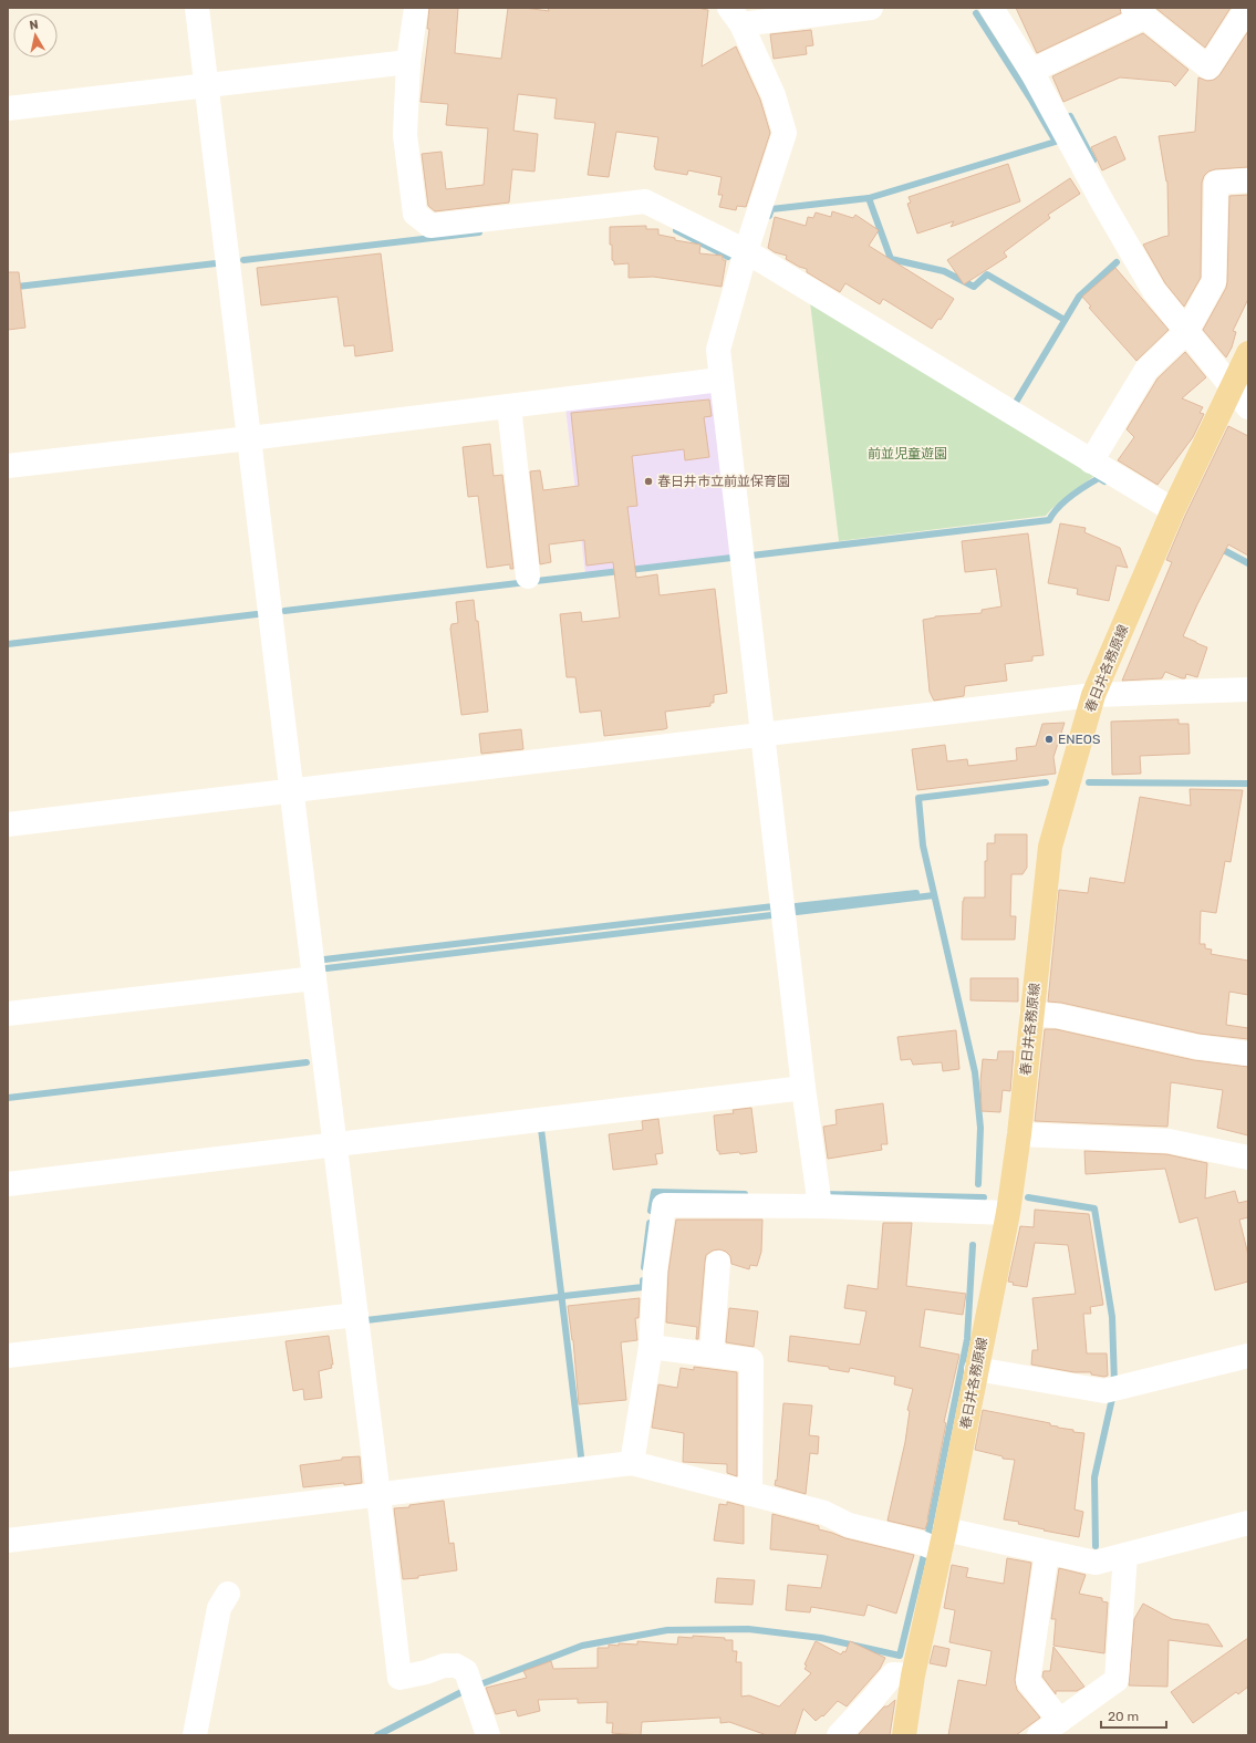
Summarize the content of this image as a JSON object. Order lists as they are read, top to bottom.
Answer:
{
  "streets": {
    "main road": ["春日井各務原線"]
  },
  "parks": ["前並児童遊園"],
  "places": ["春日井市立前並保育園", "ENEOS"],
  "scale_bar": "20 m",
  "north": "top"
}
